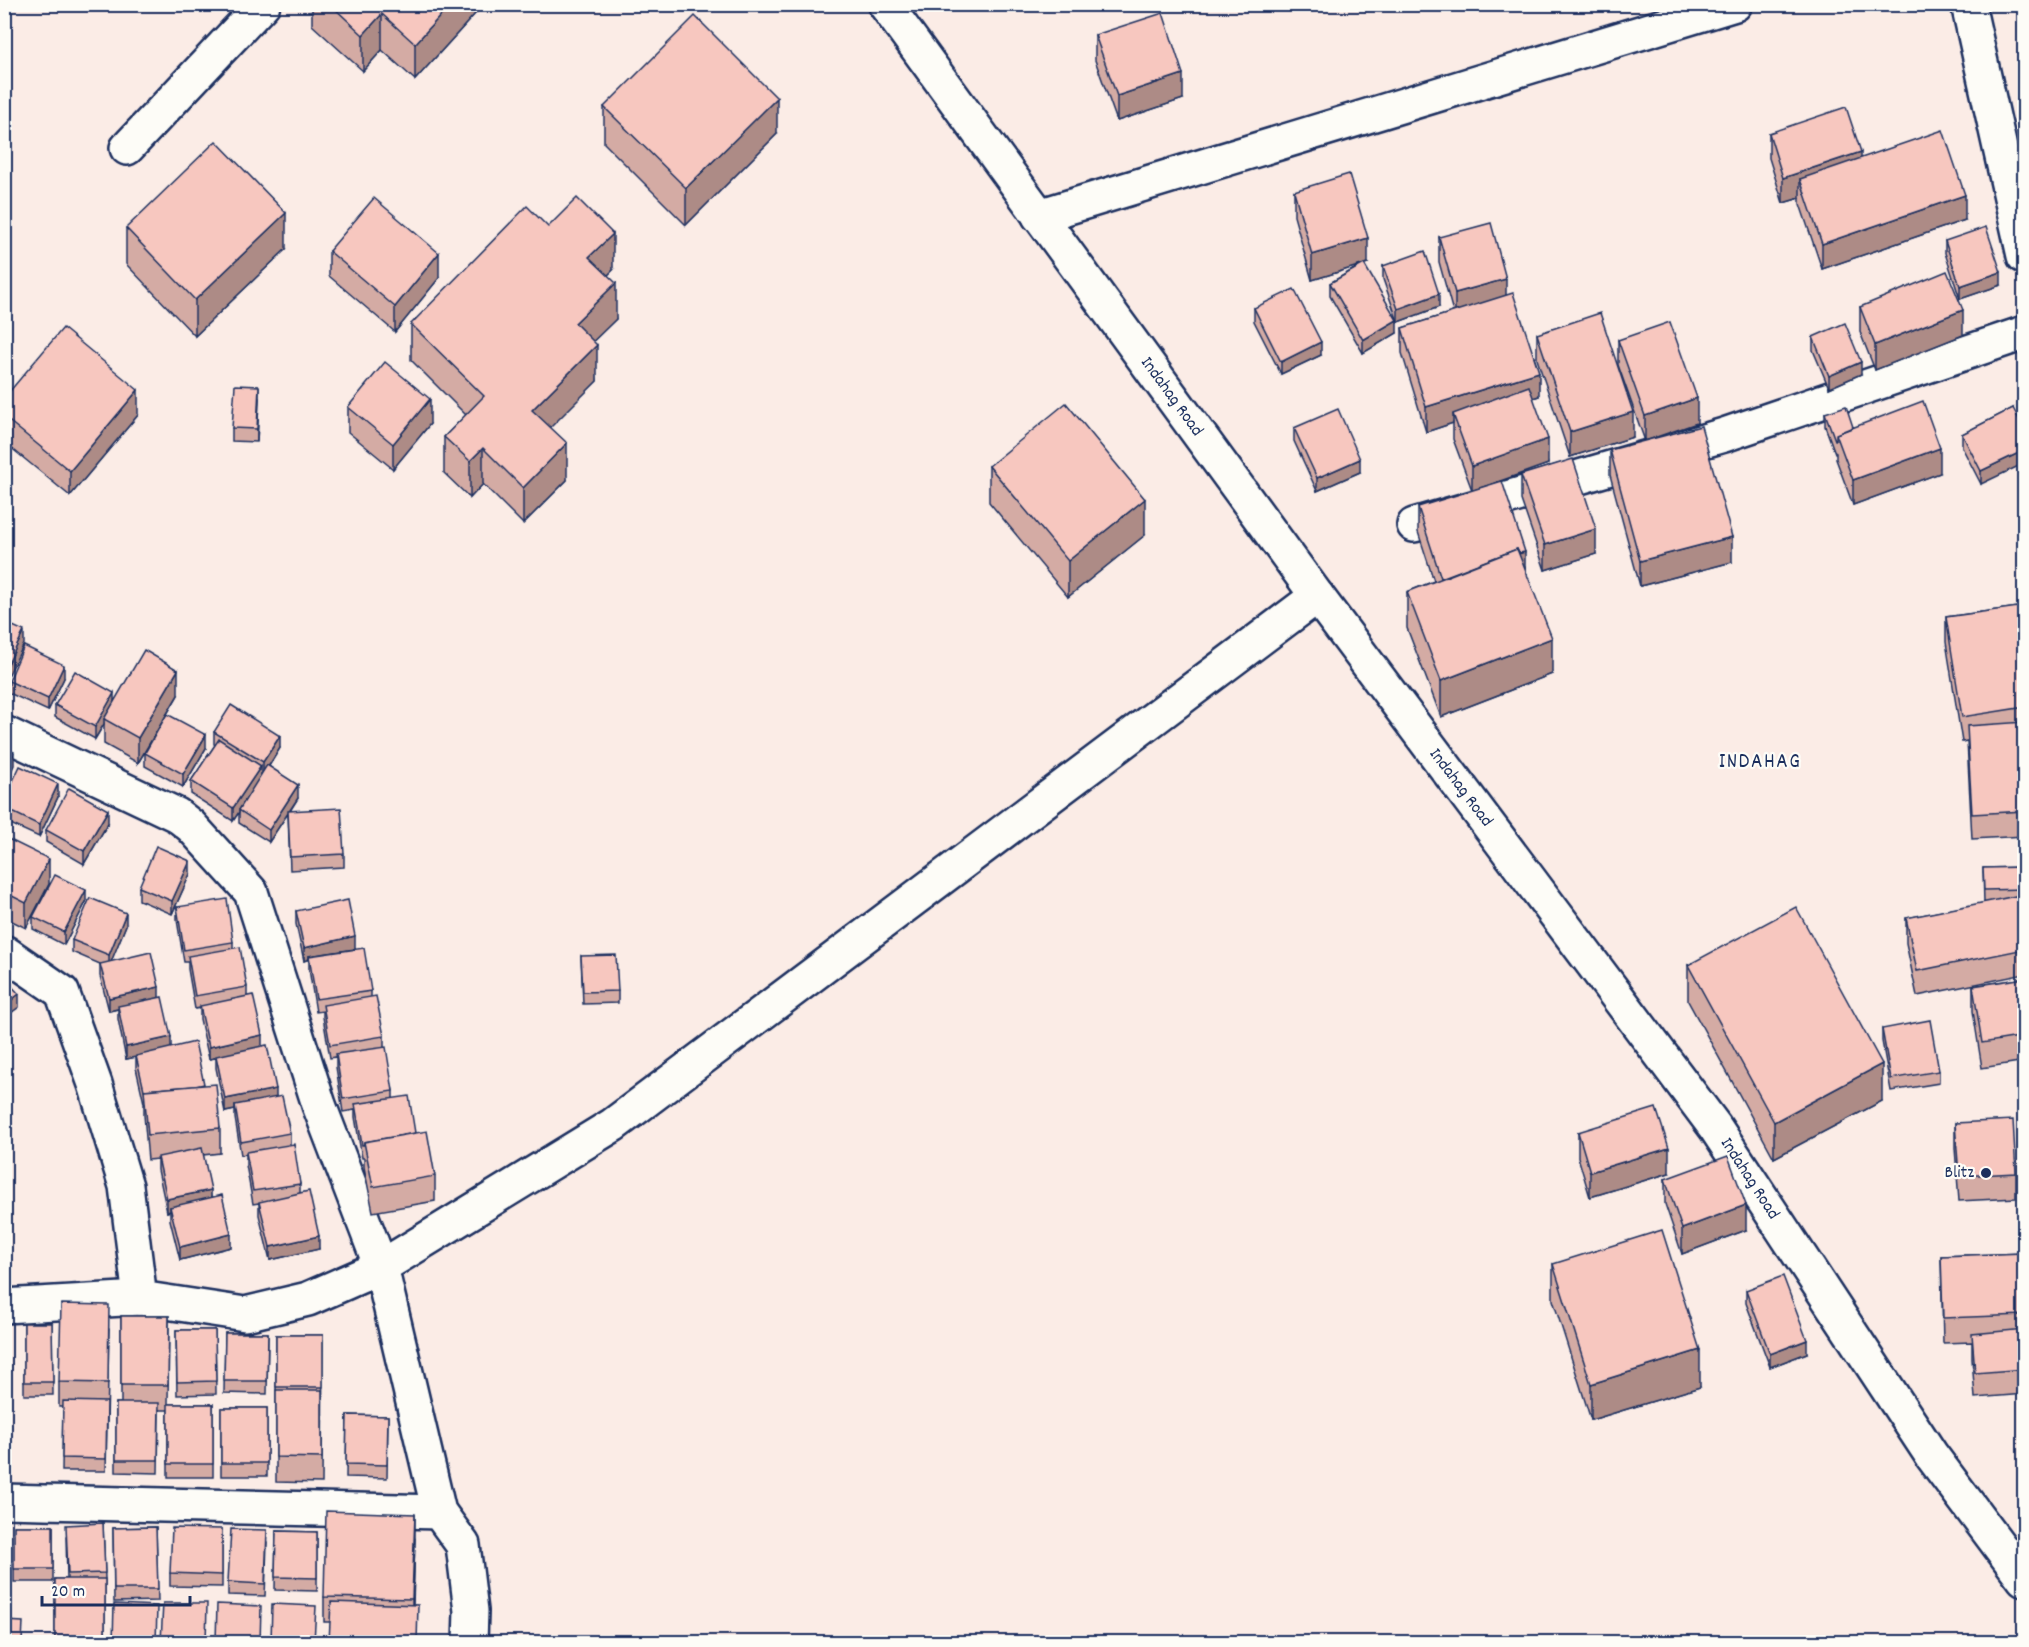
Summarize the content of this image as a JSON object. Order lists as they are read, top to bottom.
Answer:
{
  "streets": {
    "street": ["Indahag Road"]
  },
  "districts": ["INDAHAG"],
  "places": ["Blitz"],
  "scale_bar": "20 m"
}
